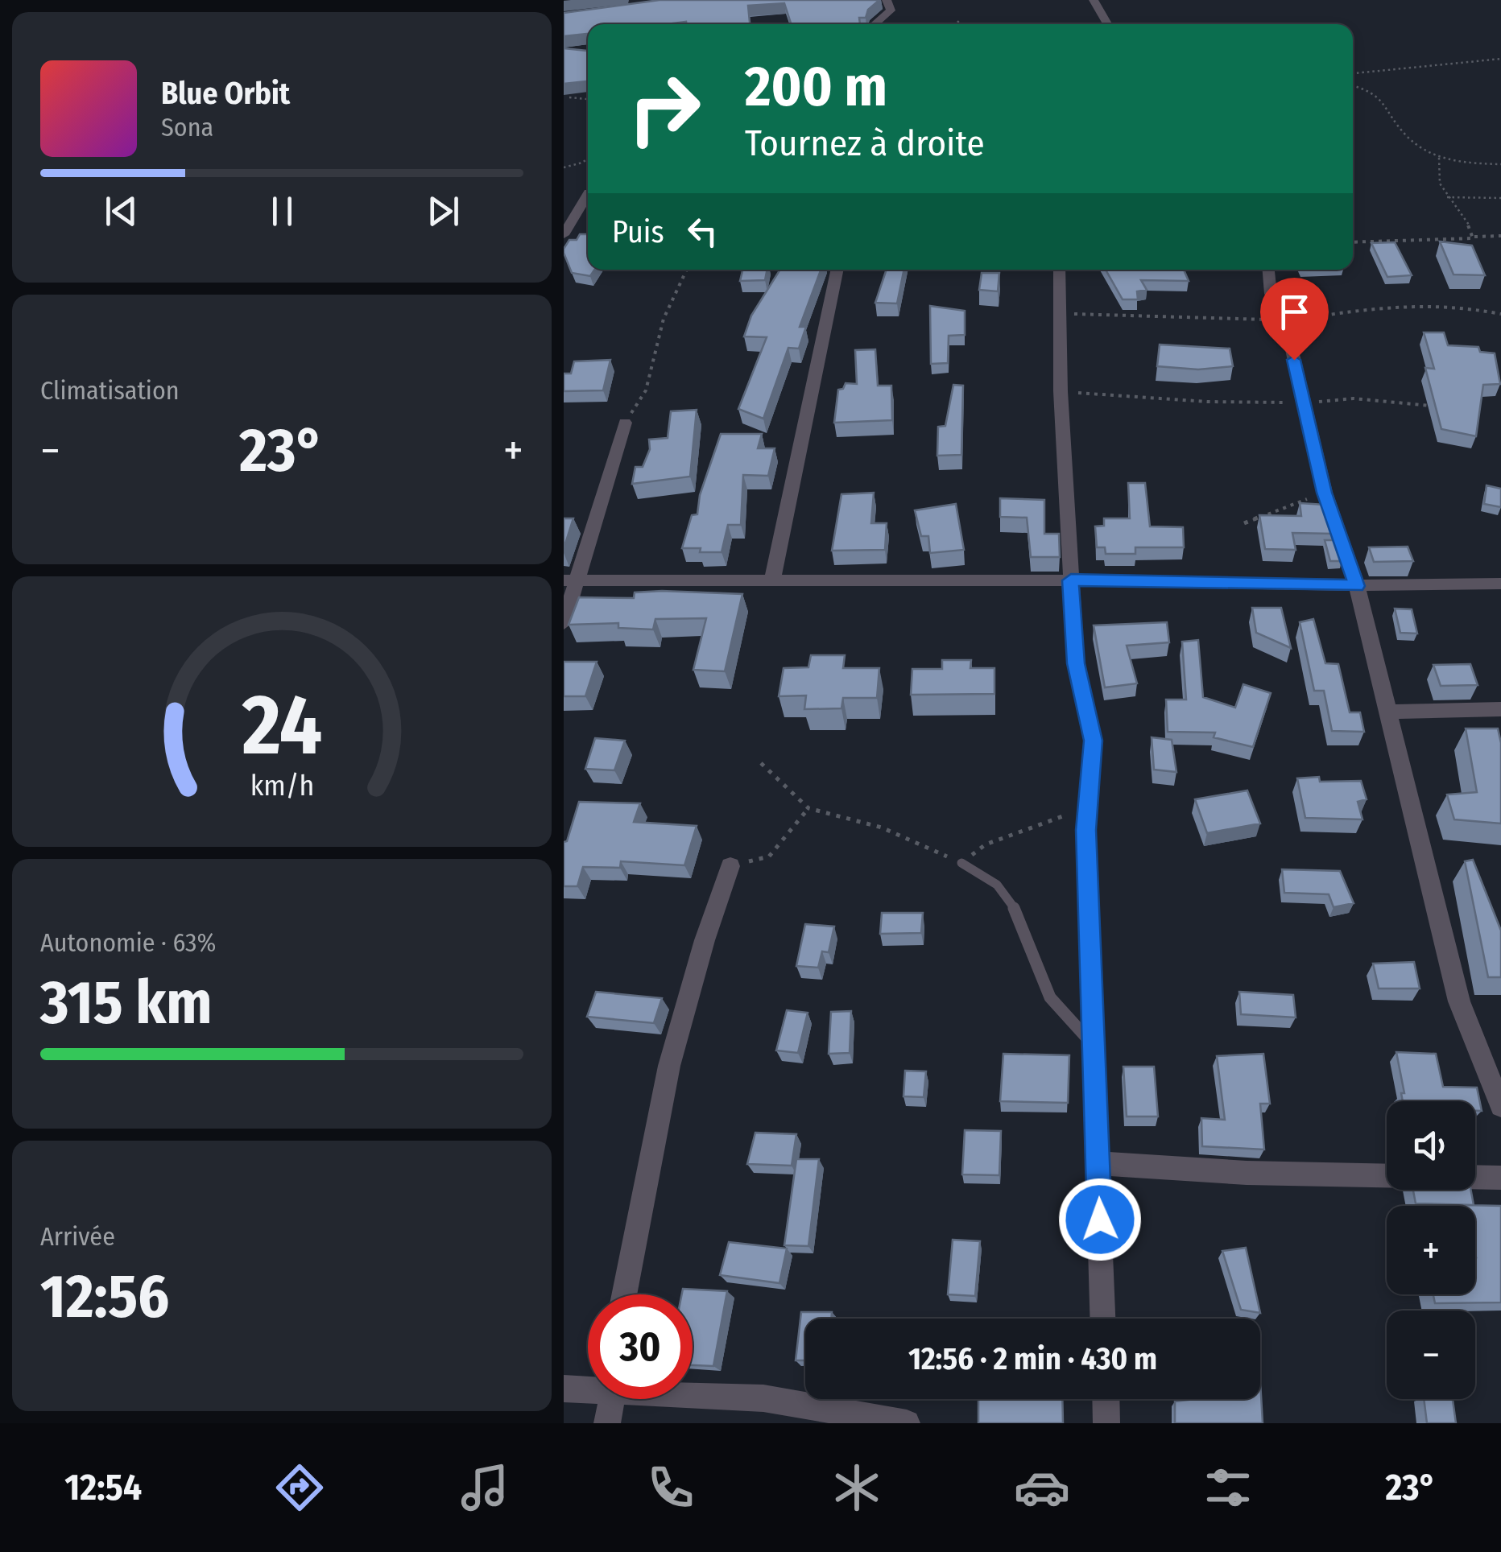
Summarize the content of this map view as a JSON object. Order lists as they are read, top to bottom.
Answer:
{
  "page": {
    "turn": ["200 m", "Tournez à droite"],
    "song": ["Blue Orbit", "Sona"],
    "then": "Puis",
    "tile": [
      "Climatisation",
      ["Autonomie · 63%", "315 km"],
      ["Arrivée", "12:56"]
    ],
    "heat": ["−", "23°", "+"],
    "map_buttons": ["+", "−"],
    "limit": "30",
    "trip": "12:56 · 2 min · 430 m",
    "tabs": ["12:54", "23°"],
    "gauge": ["24", "km/h"]
  }
}
